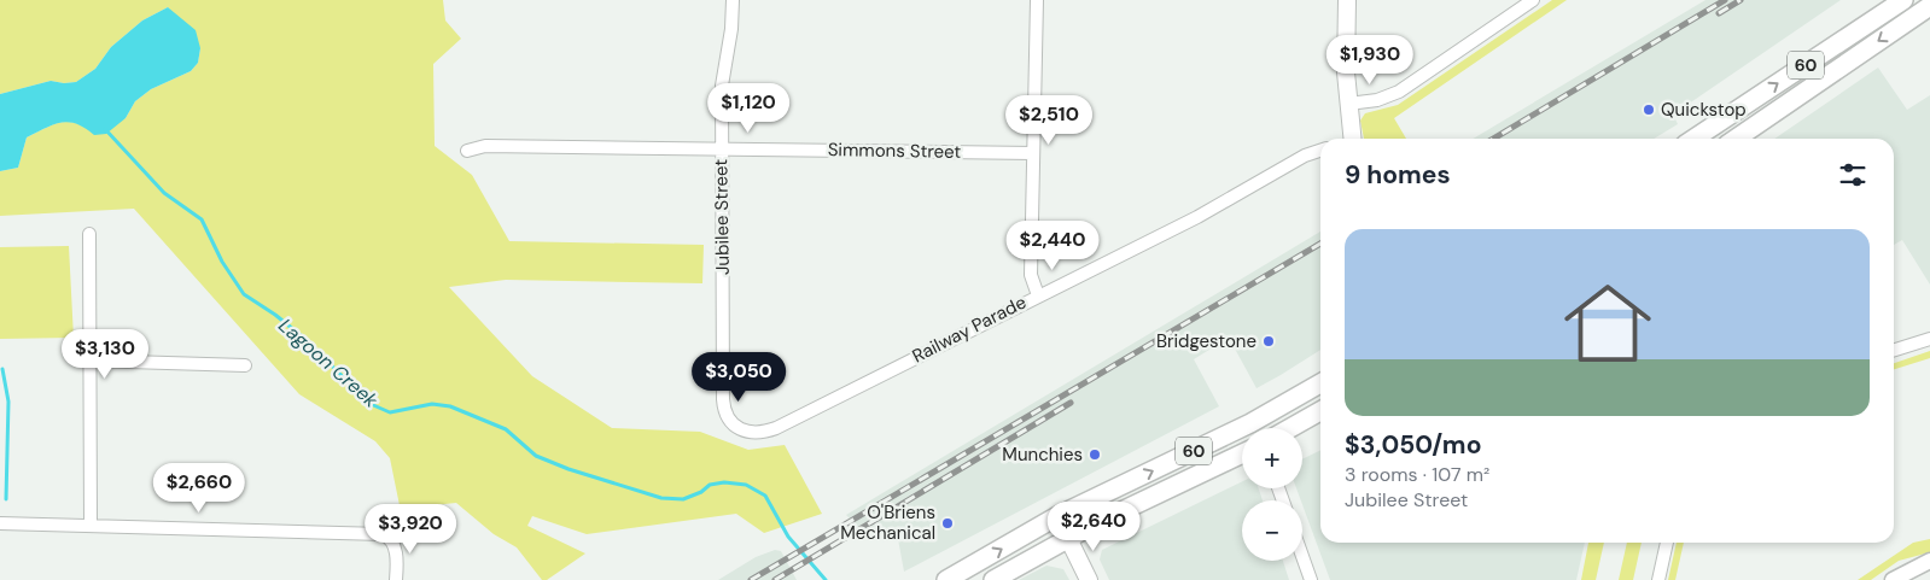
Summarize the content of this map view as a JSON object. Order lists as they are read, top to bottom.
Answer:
{
  "streets": {
    "main road": ["60"],
    "street": ["Simmons Street", "Jubilee Street", "Railway Parade"]
  },
  "crossings": [
    ["Simmons Street", "Jubilee Street"],
    ["Jubilee Street", "Railway Parade"]
  ],
  "water": ["Lagoon Creek"],
  "places": [
    "Quickstop",
    "Bridgestone",
    "Munchies",
    "O'Briens Mechanical"
  ],
  "page": {
    "price": [
      "$1,930",
      "$1,120",
      "$2,510",
      "$2,440",
      "$3,130",
      "$3,050",
      "$2,660",
      "$2,640",
      "$3,920"
    ],
    "heading": "9 homes",
    "list": [
      {
        "name": "$3,050/mo",
        "note": "3 rooms · 107 m² · Jubilee Street"
      }
    ],
    "map_buttons": ["+", "−"]
  }
}
